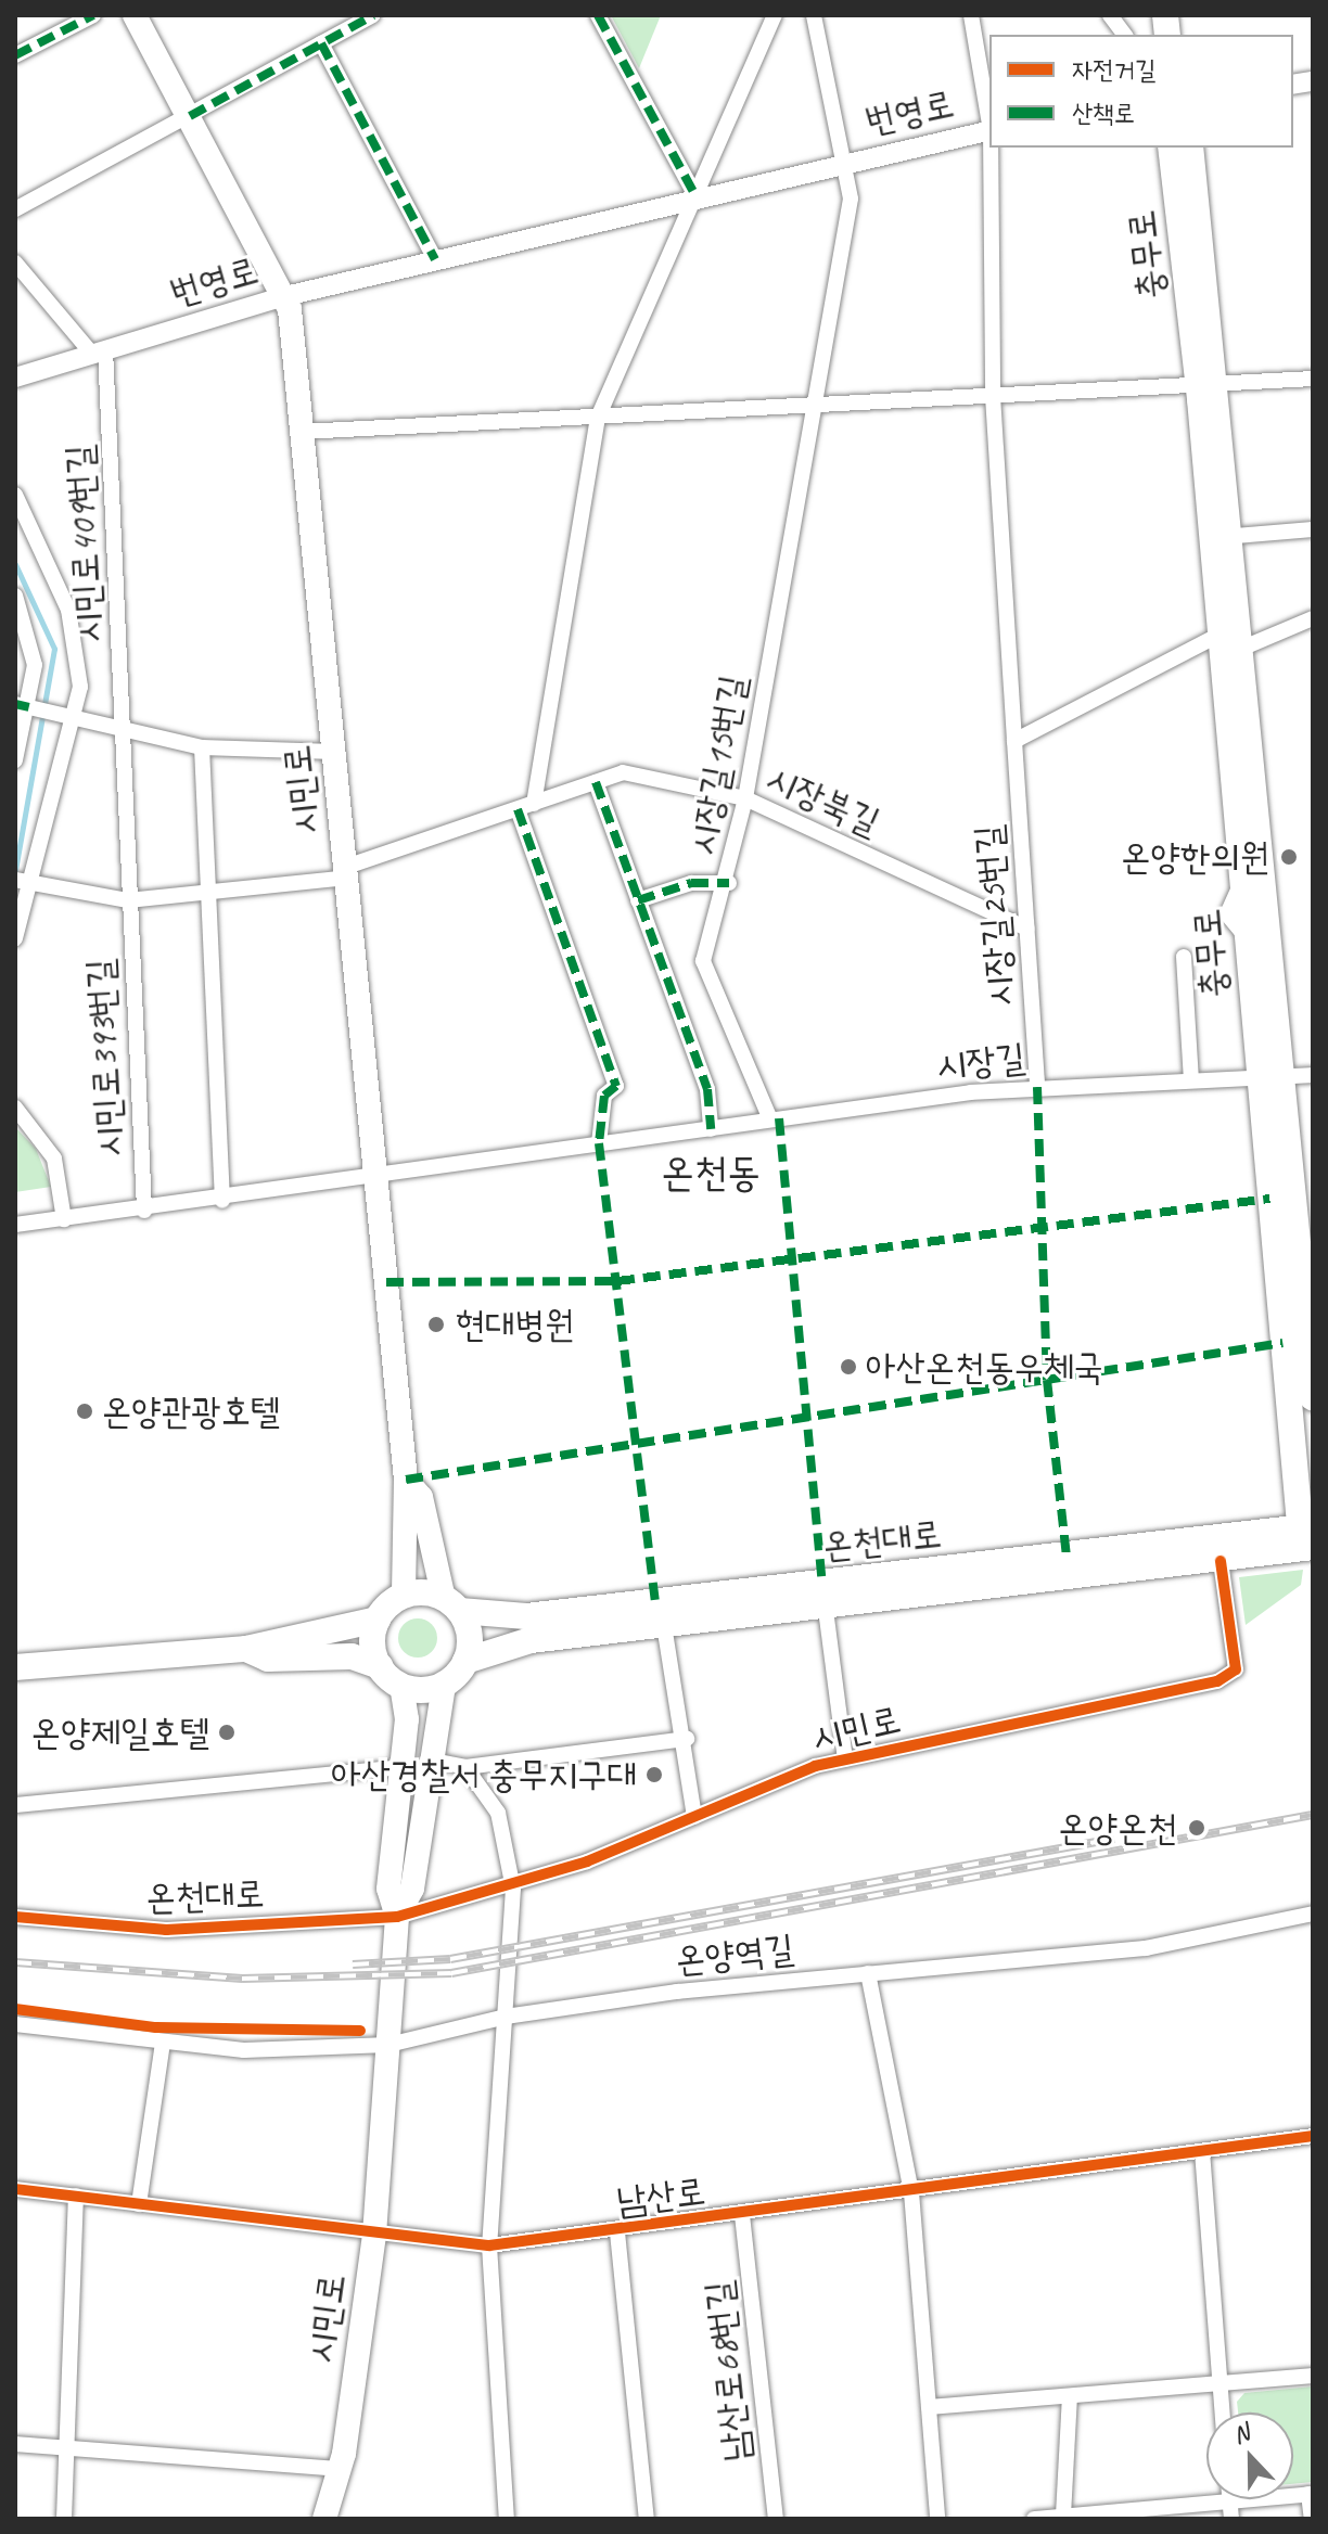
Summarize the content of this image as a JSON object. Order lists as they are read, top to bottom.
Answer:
{
  "streets": {
    "main road": ["충무로", "시민로", "온천대로"],
    "street": [
      "번영로",
      "시민로409번길",
      "시장길15번길",
      "시장북길",
      "시장길25번길",
      "시민로393번길",
      "시장길",
      "온양역길",
      "남산로",
      "남산로68번길"
    ]
  },
  "crossings": [
    ["번영로", "시민로409번길"],
    ["번영로", "시장길15번길"],
    ["번영로", "시민로"],
    ["충무로", "시장길"],
    ["충무로", "온천대로"],
    ["시민로409번길", "시장북길"],
    ["시민로409번길", "시민로393번길"],
    ["시장길15번길", "시장북길"],
    ["시장길15번길", "시장길"],
    ["시민로", "시장북길"],
    ["시민로", "시장길"],
    ["시민로", "온천대로"],
    ["시민로", "온양역길"],
    ["시민로", "남산로"],
    ["시장북길", "시장길25번길"],
    ["시장북길", "시민로393번길"],
    ["시장길25번길", "시장길"],
    ["남산로", "남산로68번길"]
  ],
  "districts": ["온천동"],
  "places": [
    "온양한의원",
    "현대병원",
    "아산온천동우체국",
    "온양관광호텔",
    "온양제일호텔",
    "아산경찰서 충무지구대",
    "온양온천"
  ],
  "legend": ["자전거길", "산책로"],
  "north": "top"
}
